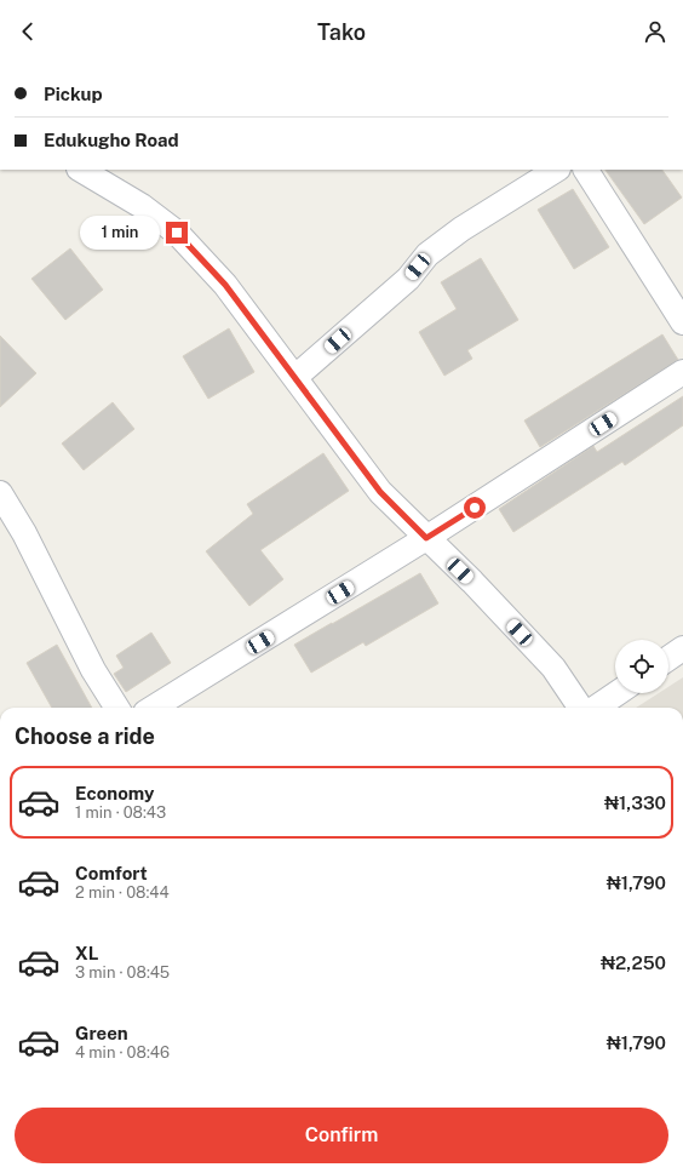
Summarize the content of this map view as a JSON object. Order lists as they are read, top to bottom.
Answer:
{
  "page": {
    "header": "Tako",
    "banner": ["Pickup", "Edukugho Road"],
    "bubble": "1 min",
    "heading": "Choose a ride",
    "list": [
      {
        "name": "Economy",
        "note": "1 min · 08:43",
        "value": "₦1,330"
      },
      {
        "name": "Comfort",
        "note": "2 min · 08:44",
        "value": "₦1,790"
      },
      {
        "name": "XL",
        "note": "3 min · 08:45",
        "value": "₦2,250"
      },
      {
        "name": "Green",
        "note": "4 min · 08:46",
        "value": "₦1,790"
      }
    ],
    "buttons": "Confirm"
  }
}
